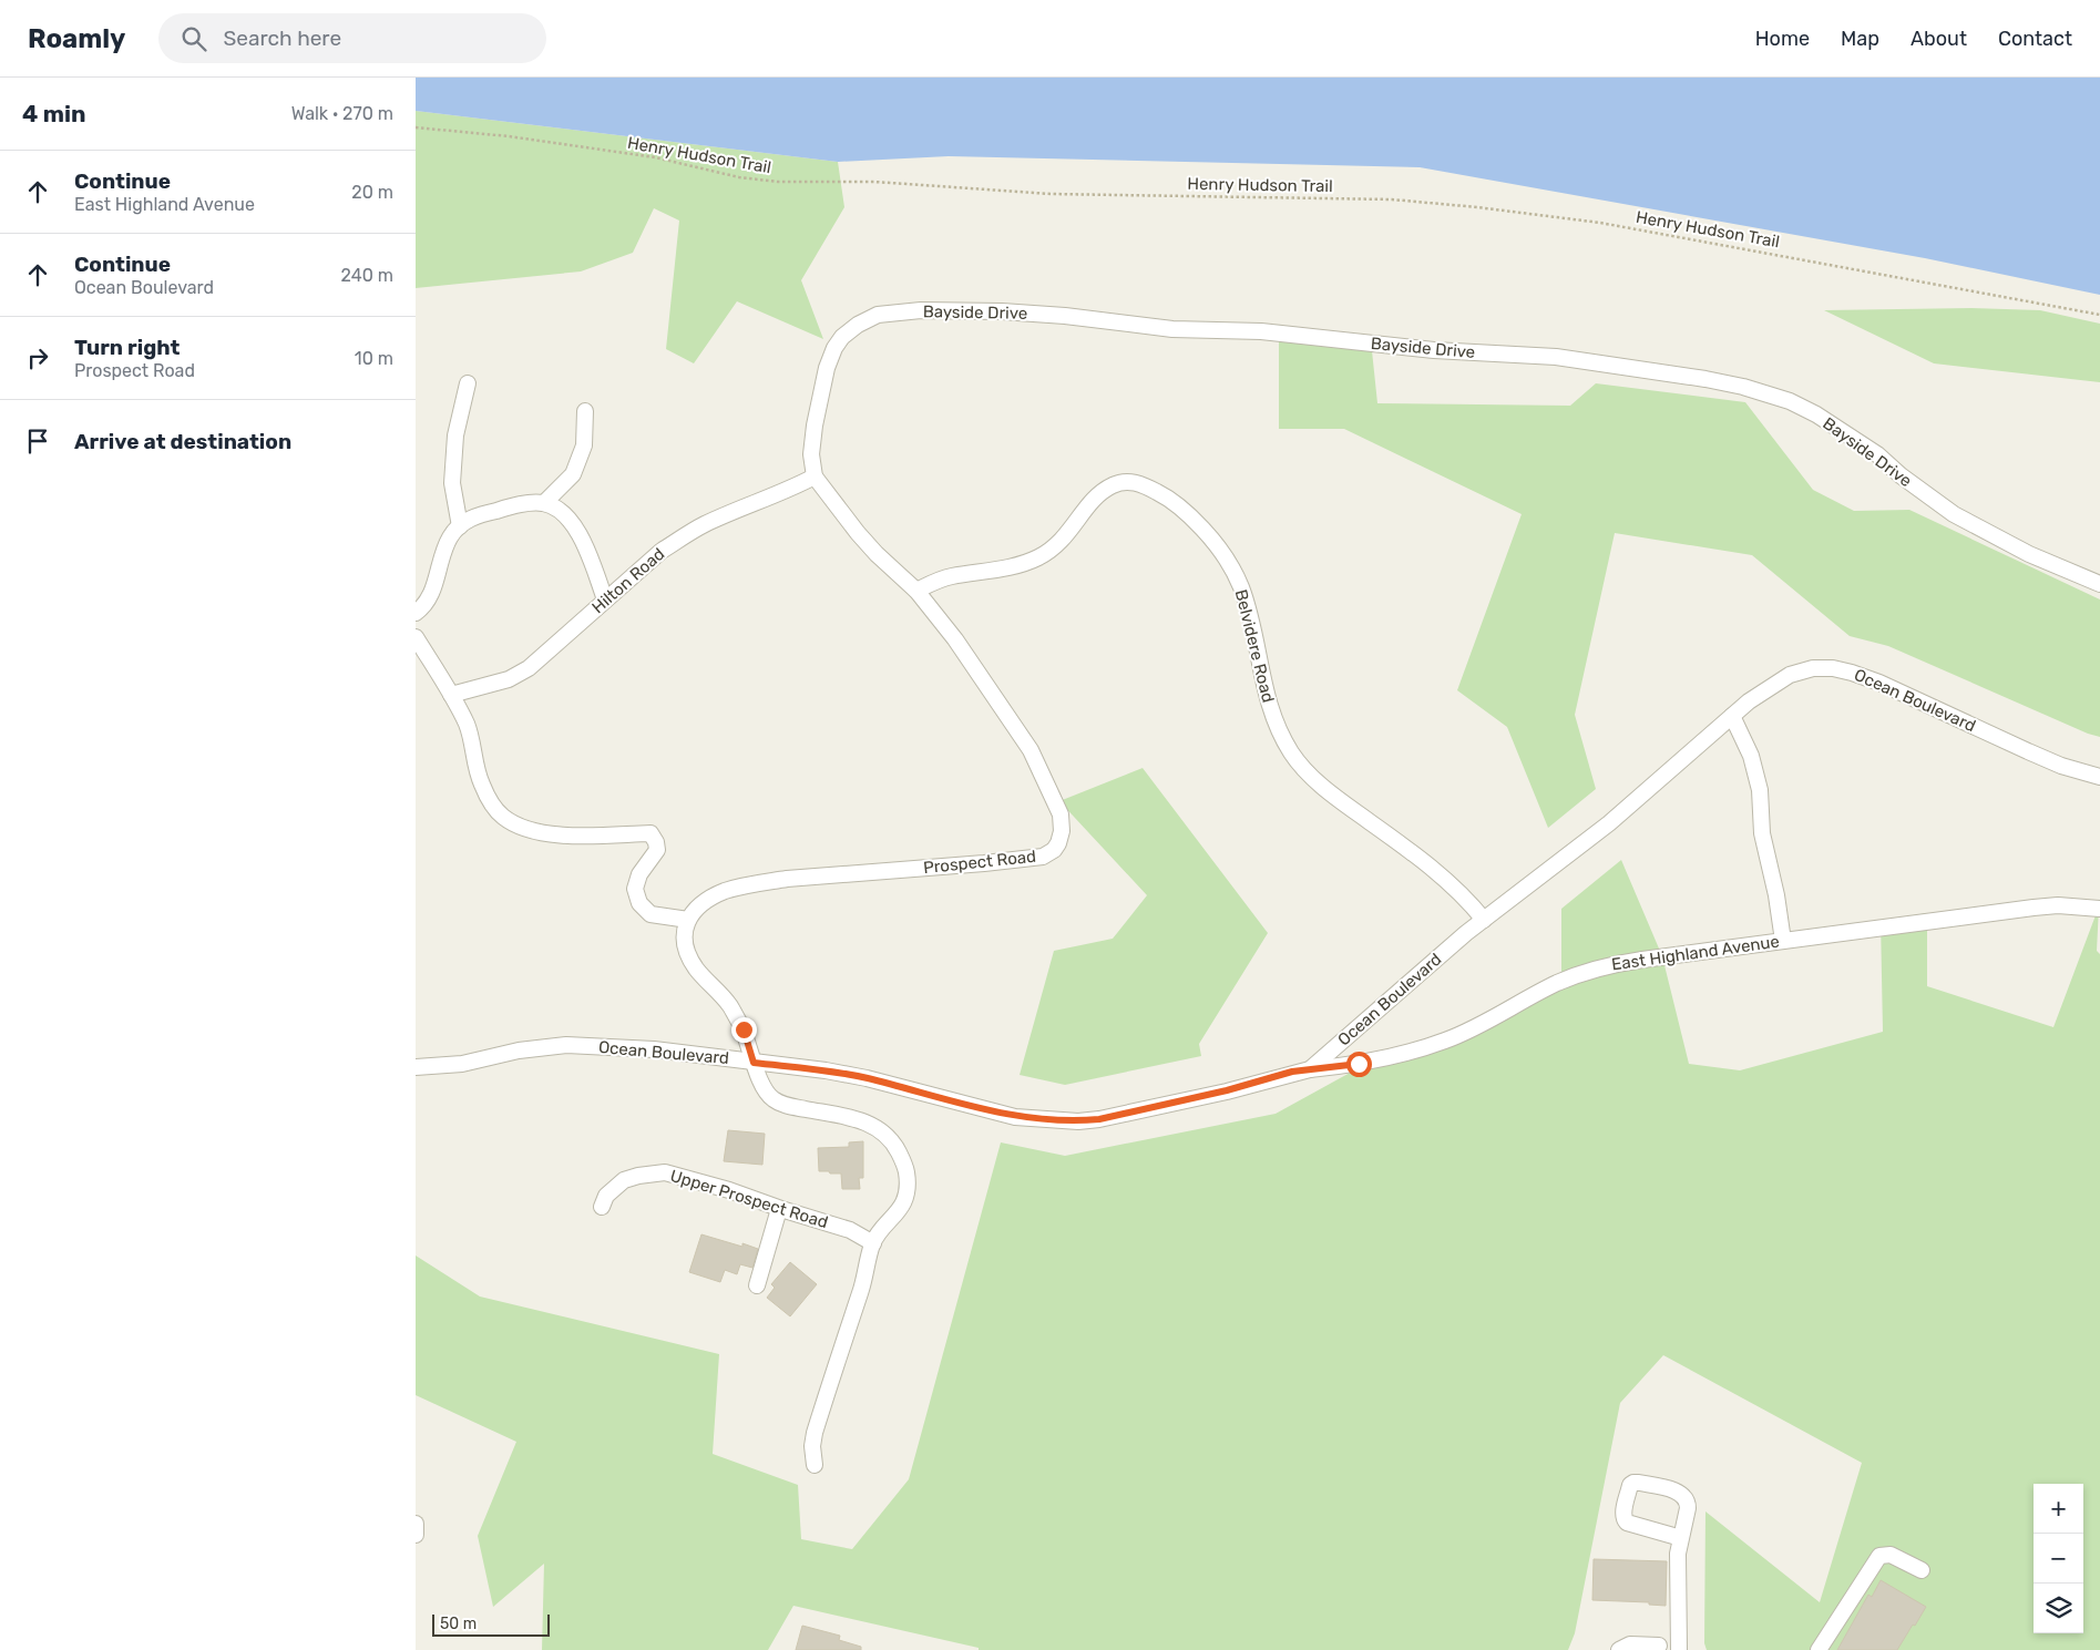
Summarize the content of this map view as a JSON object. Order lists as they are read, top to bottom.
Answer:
{
  "streets": {
    "street": [
      "Bayside Drive",
      "Hilton Road",
      "Belvidere Road",
      "Ocean Boulevard",
      "Prospect Road",
      "East Highland Avenue",
      "Upper Prospect Road"
    ],
    "path": ["Henry Hudson Trail"]
  },
  "crossings": [
    ["Bayside Drive", "Hilton Road"],
    ["Bayside Drive", "Prospect Road"],
    ["Hilton Road", "Prospect Road"],
    ["Belvidere Road", "Ocean Boulevard"],
    ["Belvidere Road", "Prospect Road"],
    ["Ocean Boulevard", "East Highland Avenue"]
  ],
  "scale_bar": "50 m",
  "page": {
    "header": "Roamly",
    "search": "Search here",
    "nav": [
      "Home",
      "Map",
      "About",
      "Contact"
    ],
    "heading": ["4 min", "Walk · 270 m"],
    "list": [
      ["Continue", "East Highland Avenue", "20 m"],
      ["Continue", "Ocean Boulevard", "240 m"],
      ["Turn right", "Prospect Road", "10 m"],
      "Arrive at destination"
    ],
    "map_buttons": ["+", "−"],
    "scale": "50 m"
  }
}
